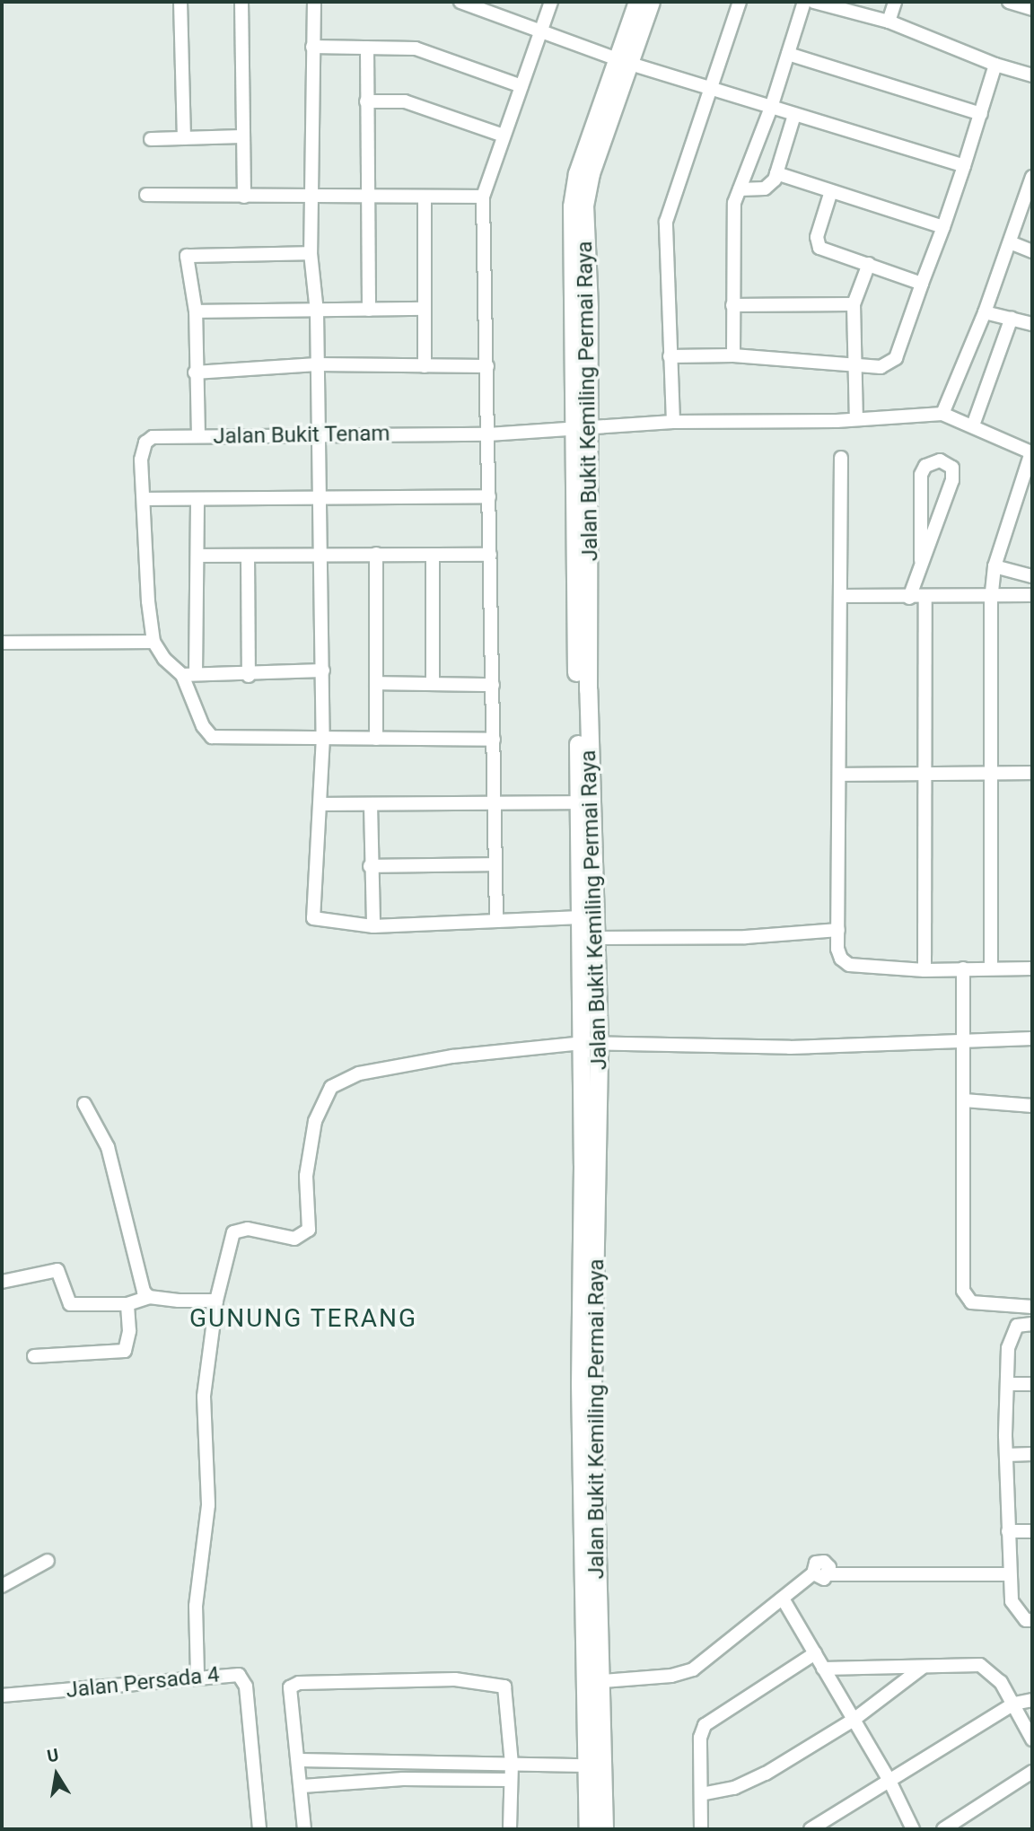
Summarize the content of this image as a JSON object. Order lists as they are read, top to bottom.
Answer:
{
  "streets": {
    "street": ["Jalan Bukit Kemiling Permai Raya", "Jalan Bukit Tenam", "Jalan Persada 4"]
  },
  "crossings": [
    ["Jalan Bukit Kemiling Permai Raya", "Jalan Bukit Tenam"]
  ],
  "districts": ["GUNUNG TERANG"],
  "north": "top"
}
